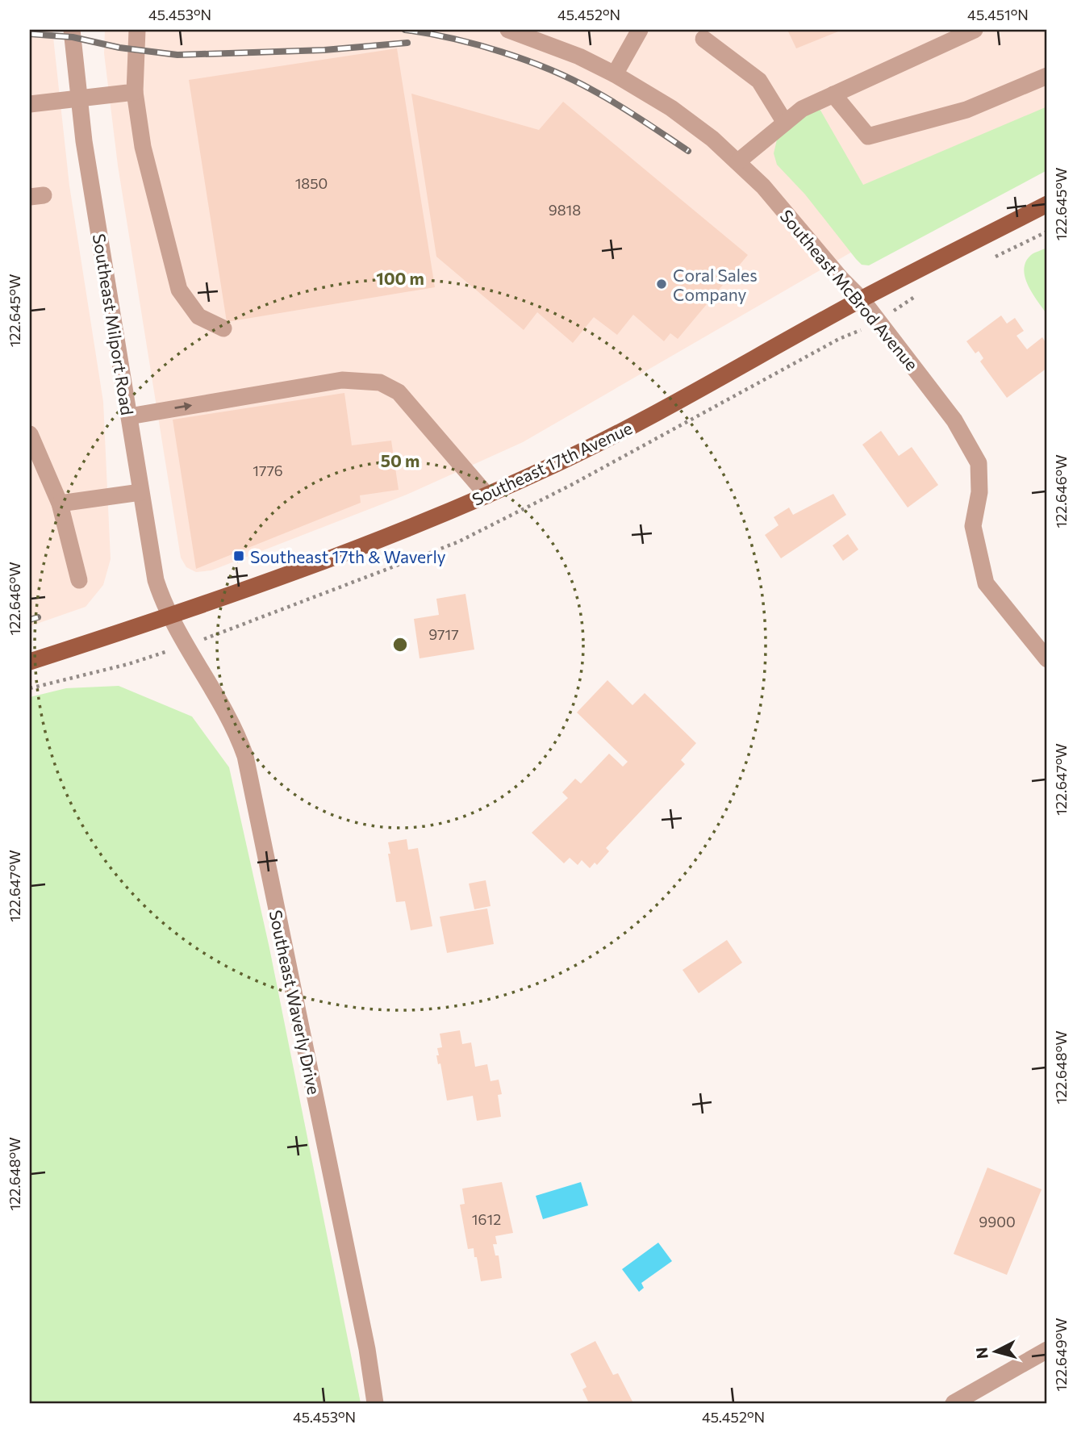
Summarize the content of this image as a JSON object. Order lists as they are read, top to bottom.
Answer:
{
  "streets": {
    "main road": ["Southeast 17th Avenue"],
    "street": ["Southeast McBrod Avenue", "Southeast Milport Road", "Southeast Waverly Drive"]
  },
  "crossings": [
    ["Southeast McBrod Avenue", "Southeast 17th Avenue"],
    ["Southeast Milport Road", "Southeast 17th Avenue"],
    ["Southeast Milport Road", "Southeast Waverly Drive"],
    ["Southeast 17th Avenue", "Southeast Waverly Drive"]
  ],
  "places": {
    "other": ["Coral Sales Company"],
    "transit": ["Southeast 17th & Waverly"]
  },
  "house_numbers": [
    "1850",
    "9818",
    "1776",
    "9717",
    "1612",
    "9900"
  ],
  "north": "left",
  "coordinates": [
    "45.453°N",
    "45.452°N",
    "45.451°N",
    "122.645°W",
    "122.646°W",
    "122.647°W",
    "122.648°W",
    "122.649°W"
  ],
  "rings": ["100 m", "50 m"]
}
